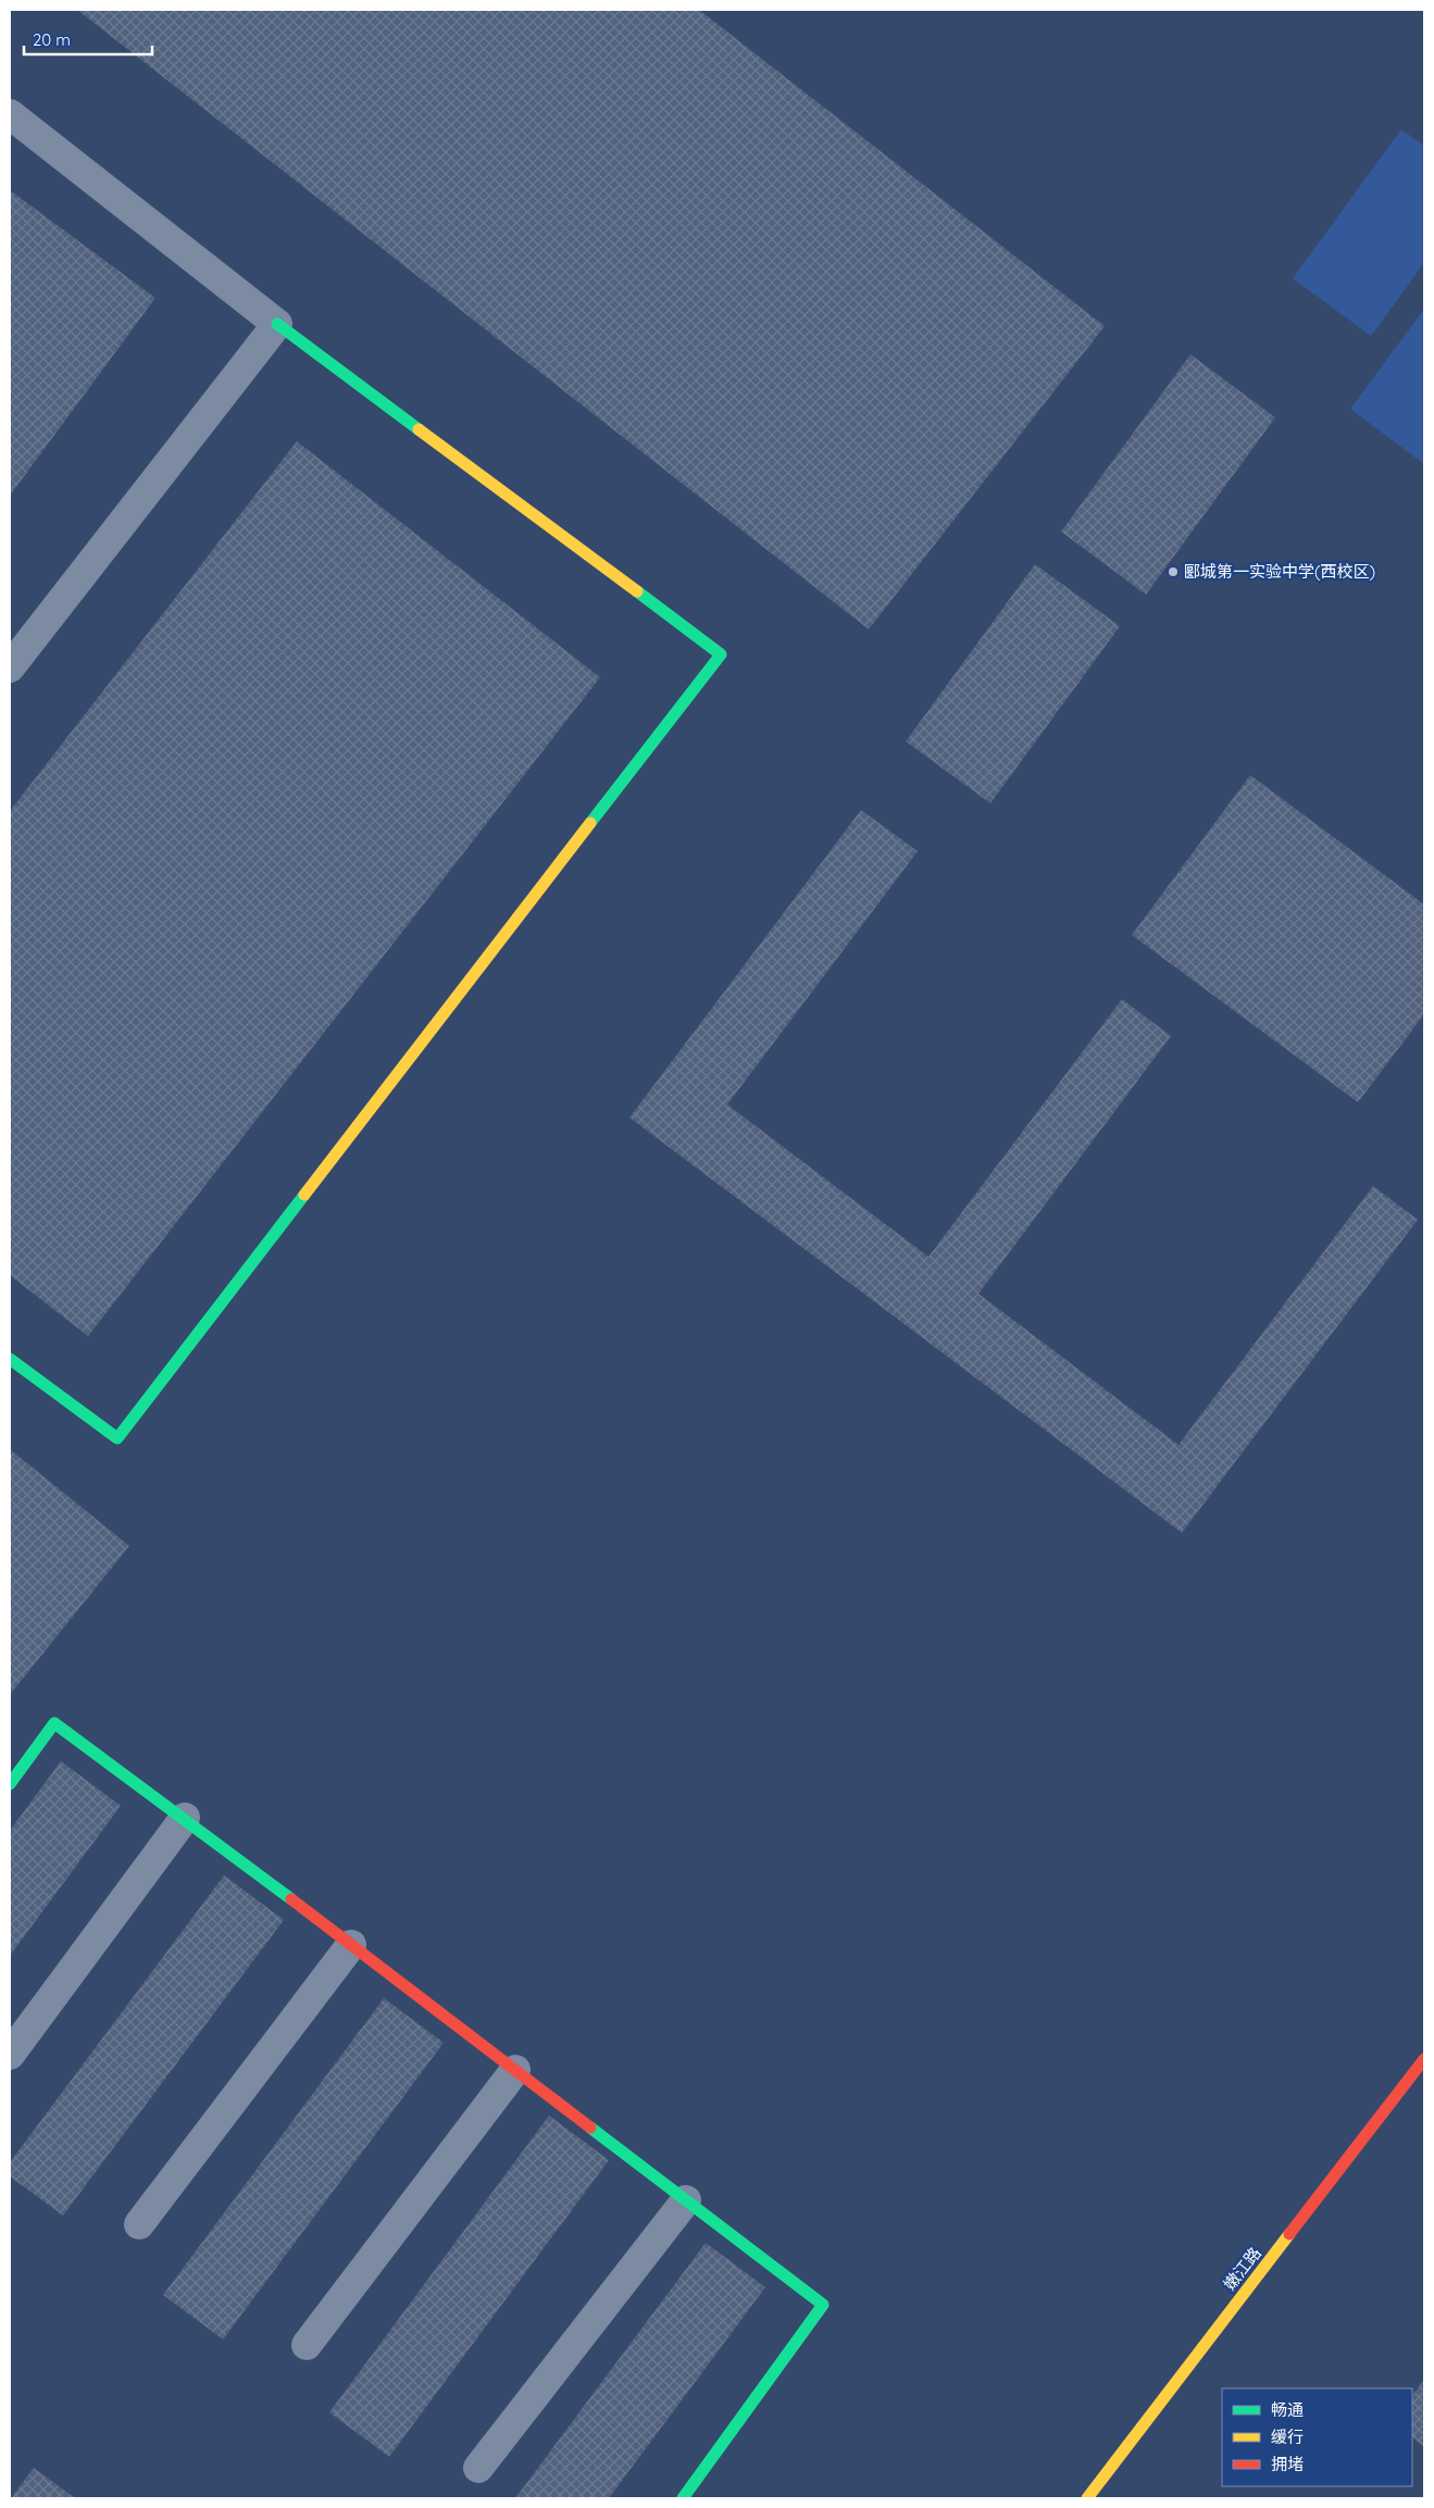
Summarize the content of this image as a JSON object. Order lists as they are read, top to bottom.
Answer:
{
  "streets": {
    "street": ["嫩江路"]
  },
  "places": ["郾城第一实验中学(西校区)"],
  "legend": ["畅通", "缓行", "拥堵"],
  "scale_bar": "20 m"
}
